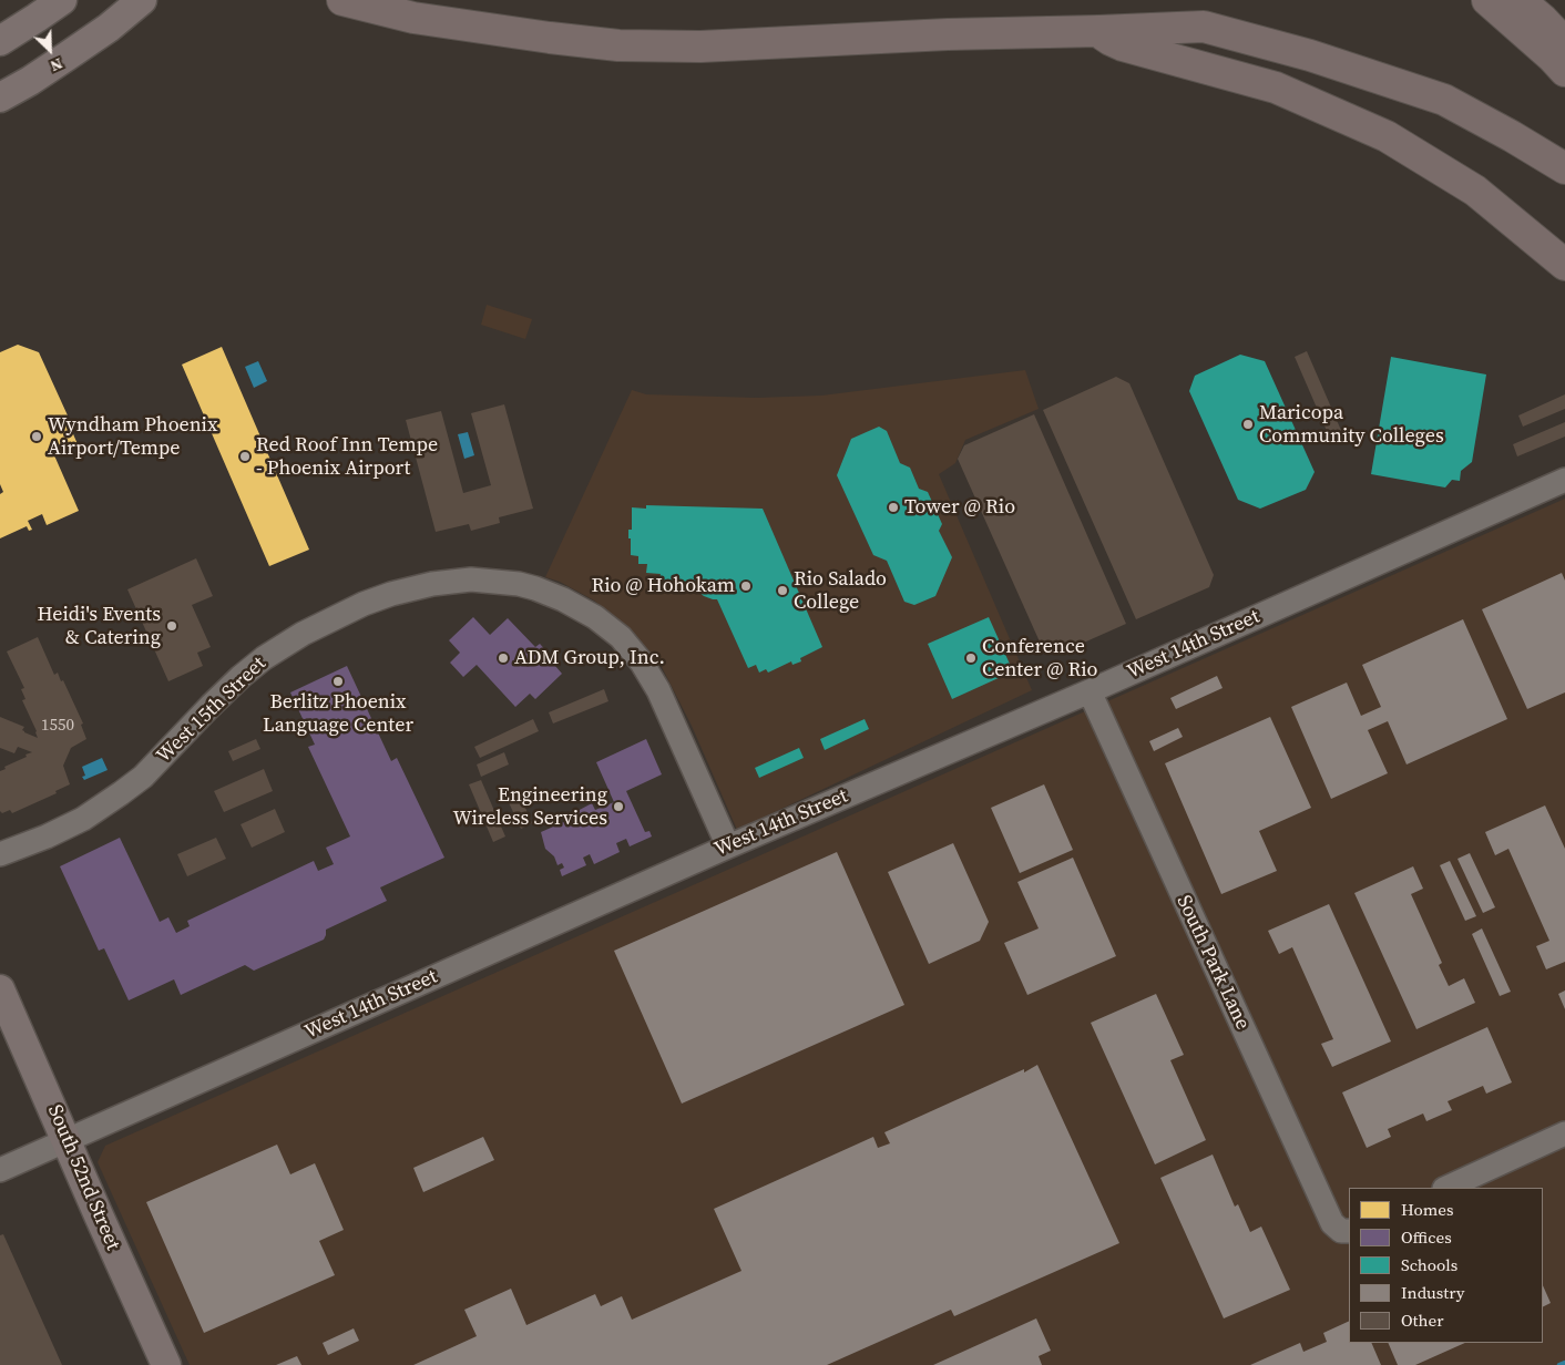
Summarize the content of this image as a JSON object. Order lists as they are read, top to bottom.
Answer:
{
  "streets": {
    "main road": ["South 52nd Street"],
    "street": ["West 14th Street", "West 15th Street", "South Park Lane"]
  },
  "crossings": [
    ["West 14th Street", "West 15th Street"],
    ["West 14th Street", "South Park Lane"],
    ["West 14th Street", "South 52nd Street"]
  ],
  "places": [
    "Maricopa Community Colleges",
    "Wyndham Phoenix Airport/Tempe",
    "Red Roof Inn Tempe - Phoenix Airport",
    "Tower @ Rio",
    "Rio @ Hohokam",
    "Rio Salado College",
    "Heidi's Events & Catering",
    "ADM Group, Inc.",
    "Conference Center @ Rio",
    "Berlitz Phoenix Language Center",
    "Engineering Wireless Services"
  ],
  "house_numbers": ["1550"],
  "legend": [
    "Homes",
    "Offices",
    "Schools",
    "Industry",
    "Other"
  ],
  "north": "bottom right"
}
